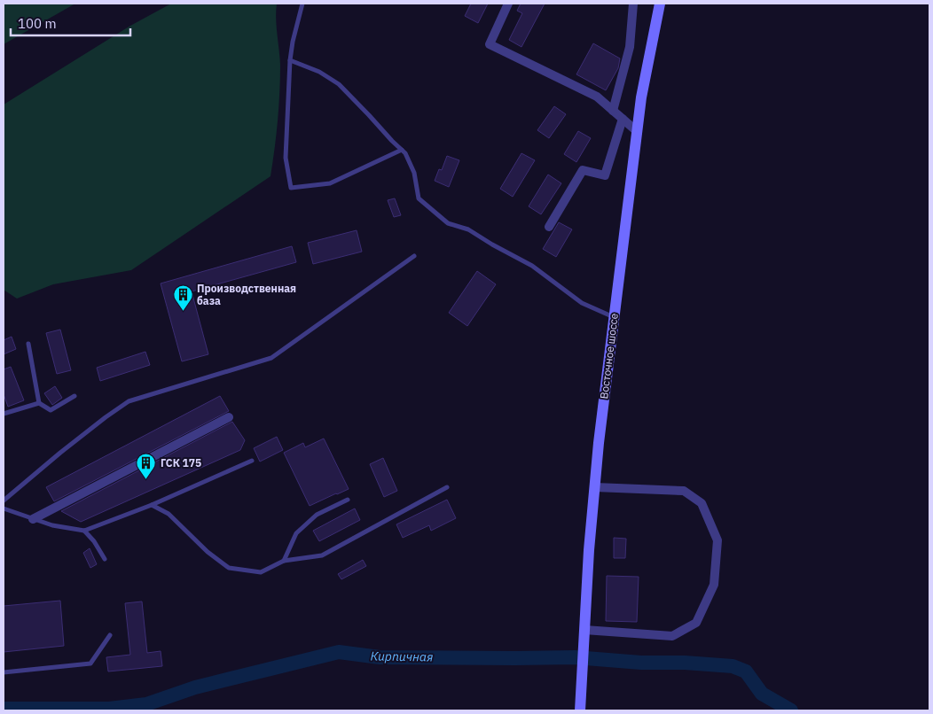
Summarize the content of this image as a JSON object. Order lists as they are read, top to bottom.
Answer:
{
  "streets": {
    "street": ["Восточное шоссе"]
  },
  "water": ["Кирпичная"],
  "places": {
    "building": ["Производственная база", "ГСК 175"]
  },
  "scale_bar": "100 m"
}
